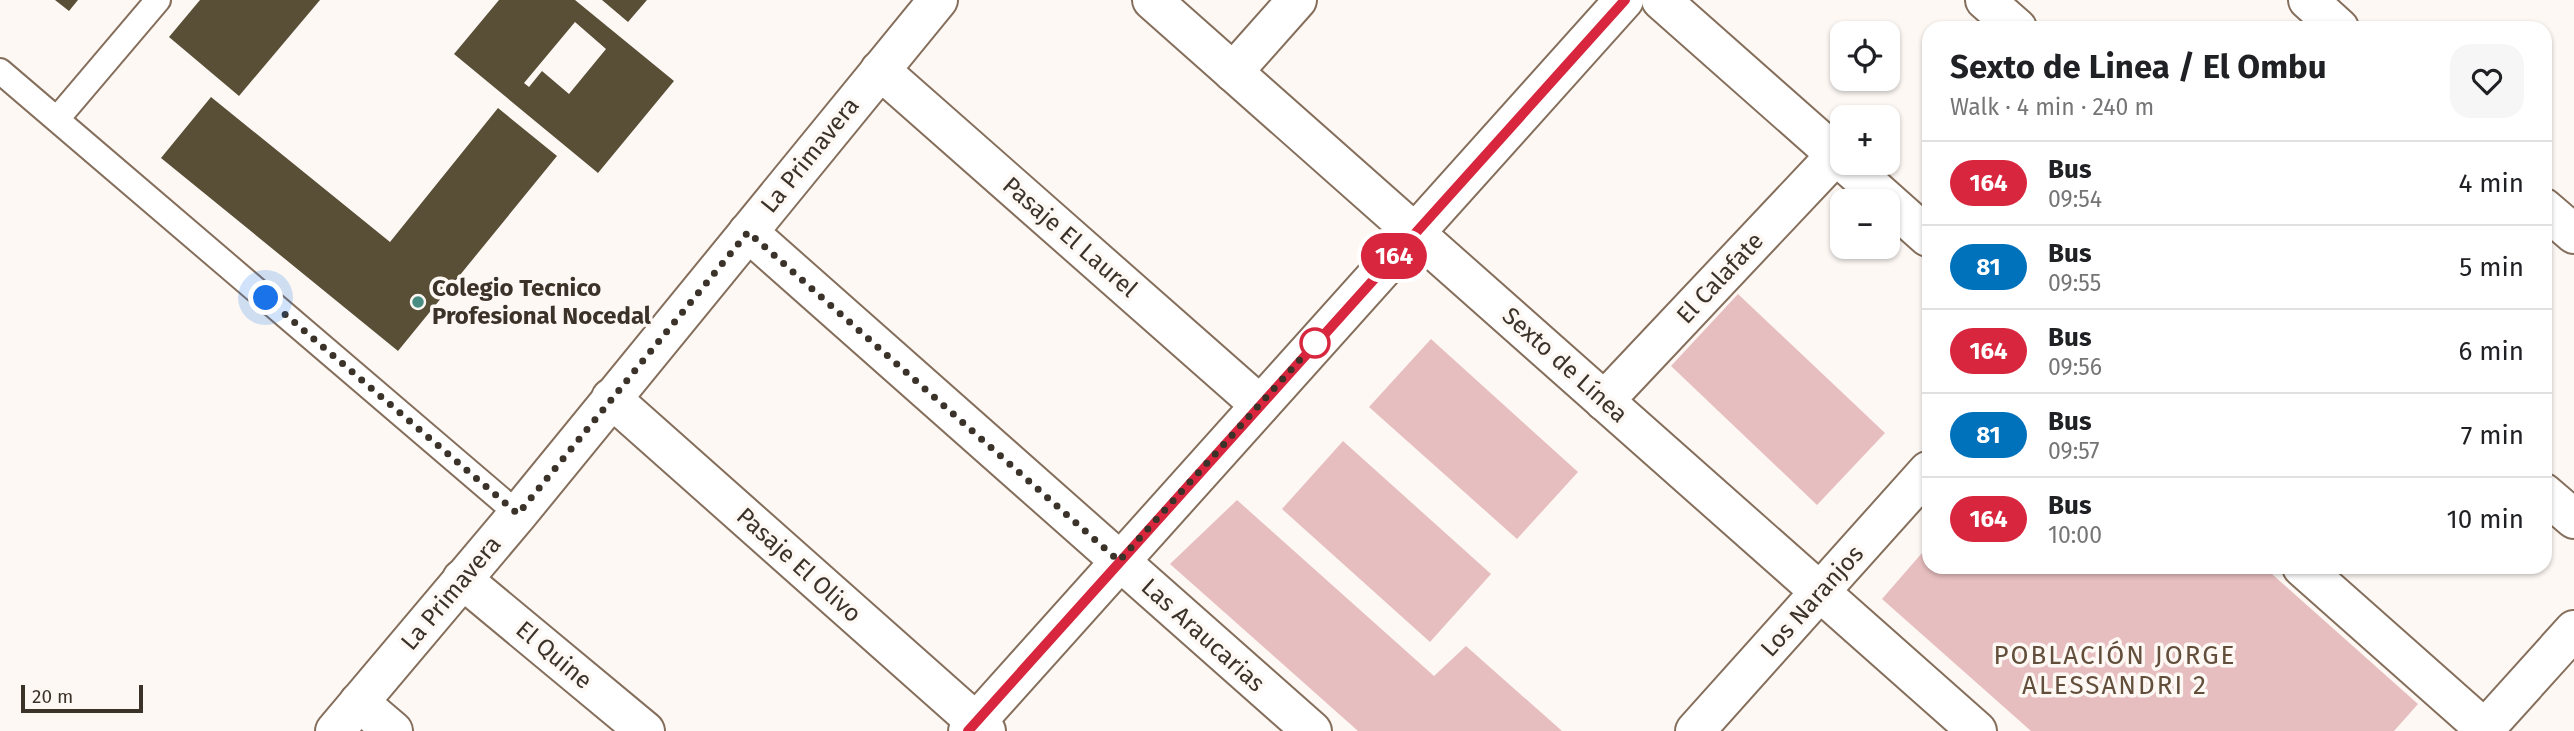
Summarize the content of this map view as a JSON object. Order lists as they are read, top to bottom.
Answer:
{
  "streets": {
    "street": [
      "La Primavera",
      "Pasaje El Laurel",
      "El Calafate",
      "Sexto de Línea",
      "Pasaje El Olivo",
      "Los Naranjos",
      "Las Araucarias",
      "El Quine"
    ]
  },
  "crossings": [
    ["La Primavera", "Pasaje El Laurel"],
    ["La Primavera", "Pasaje El Olivo"],
    ["La Primavera", "Las Araucarias"],
    ["La Primavera", "El Quine"],
    ["El Calafate", "Sexto de Línea"],
    ["Sexto de Línea", "Los Naranjos"]
  ],
  "districts": ["POBLACIÓN JORGE ALESSANDRI 2"],
  "places": ["Colegio Tecnico Profesional Nocedal"],
  "lines": ["bus line 164"],
  "scale_bar": "20 m",
  "page": {
    "on_map": "164",
    "map_buttons": ["+", "−"],
    "heading": ["Sexto de Linea / El Ombu", "Walk · 4 min · 240 m"],
    "list": [
      {
        "mark": "164",
        "name": "Bus",
        "note": "09:54",
        "value": "4 min"
      },
      {
        "mark": "81",
        "name": "Bus",
        "note": "09:55",
        "value": "5 min"
      },
      {
        "mark": "164",
        "name": "Bus",
        "note": "09:56",
        "value": "6 min"
      },
      {
        "mark": "81",
        "name": "Bus",
        "note": "09:57",
        "value": "7 min"
      },
      {
        "mark": "164",
        "name": "Bus",
        "note": "10:00",
        "value": "10 min"
      }
    ],
    "scale": "20 m"
  }
}
